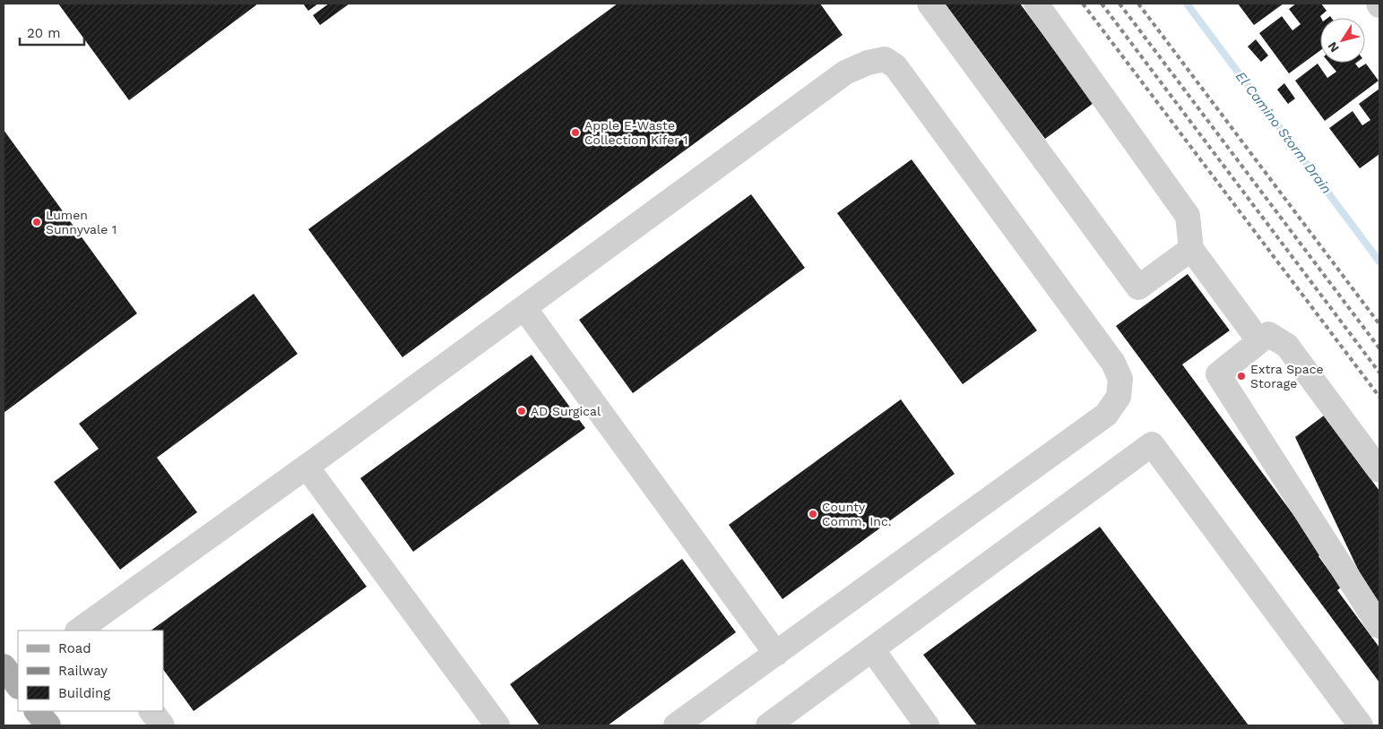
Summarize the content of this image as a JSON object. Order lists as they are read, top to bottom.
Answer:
{
  "water": ["El Camino Storm Drain"],
  "places": [
    "Apple E-Waste Collection Kifer 1",
    "Lumen Sunnyvale 1",
    "Extra Space Storage",
    "AD Surgical",
    "County Comm, Inc."
  ],
  "legend": ["Road", "Railway", "Building"],
  "scale_bar": "20 m",
  "north": "bottom left"
}
